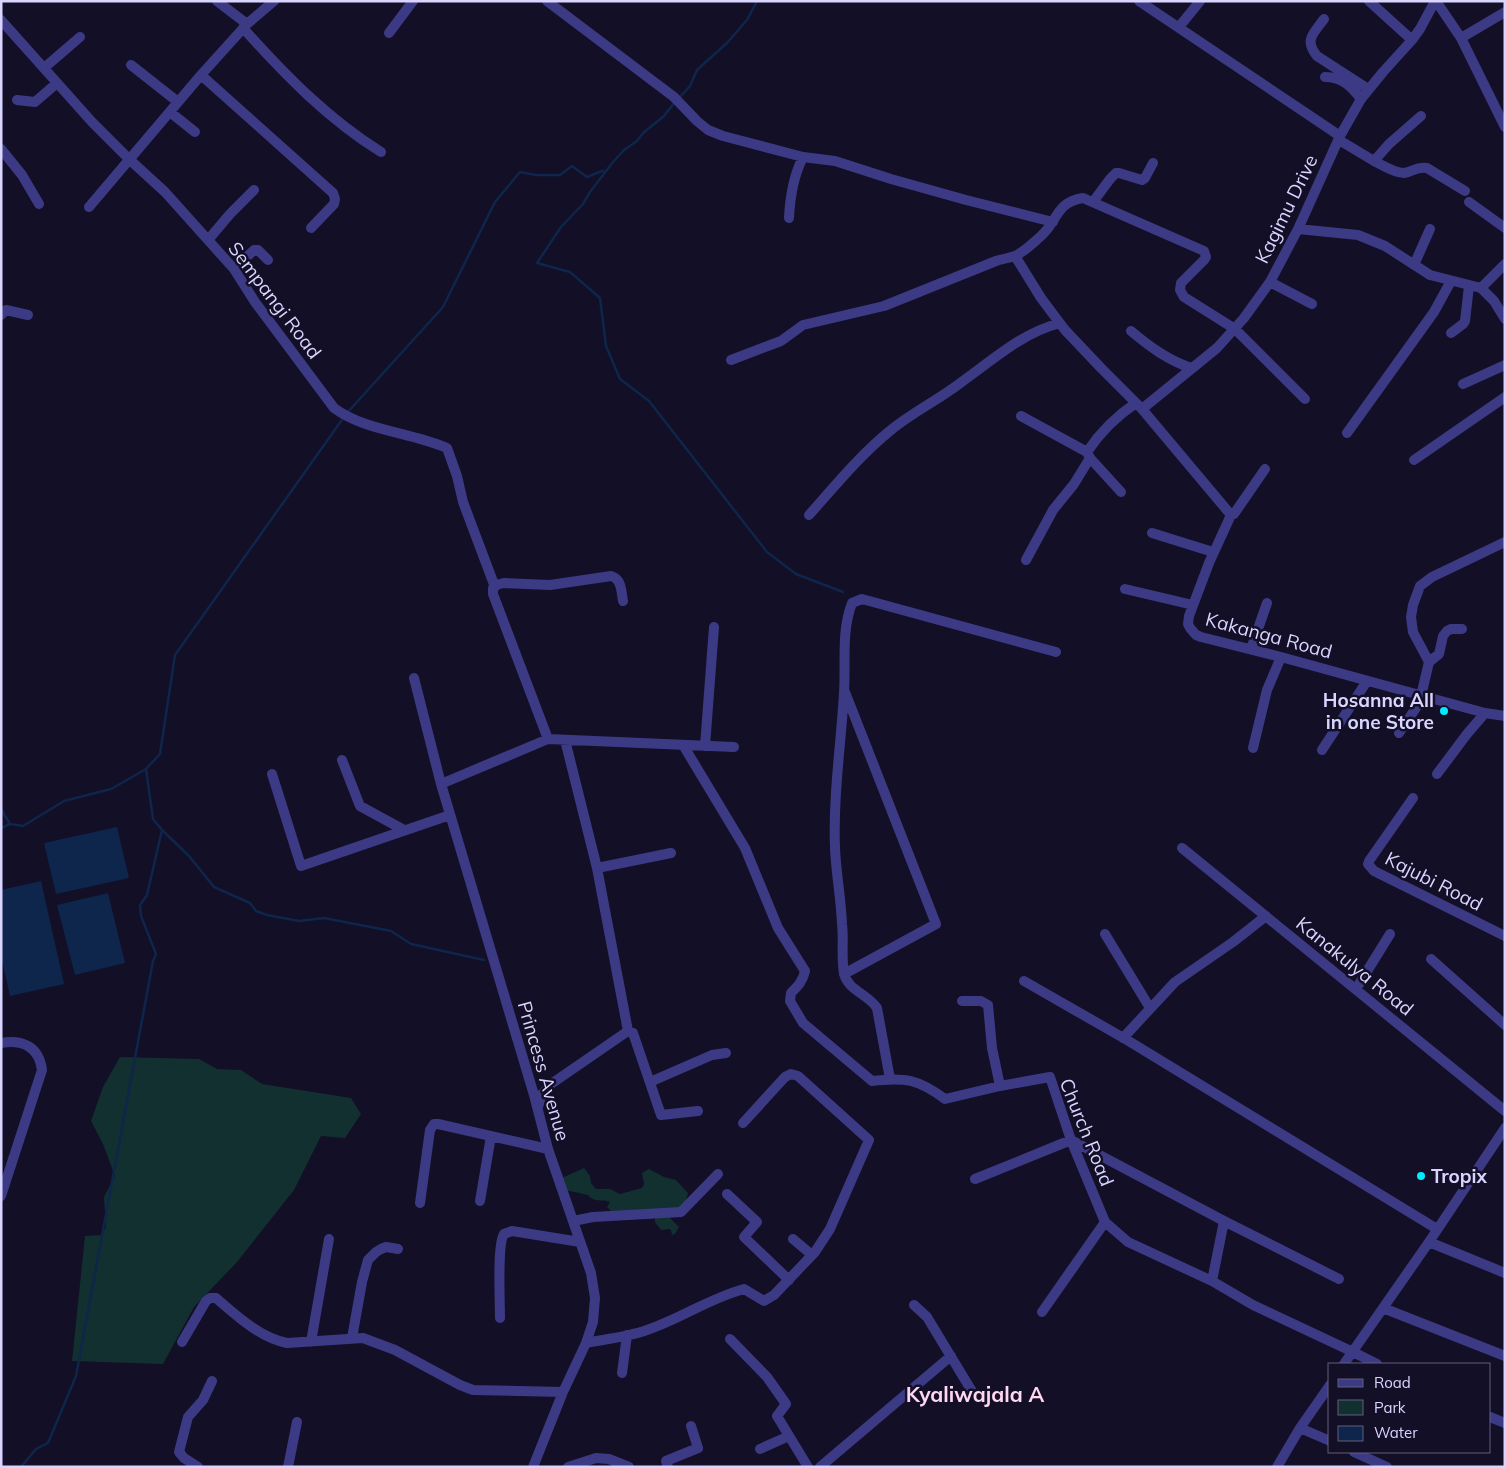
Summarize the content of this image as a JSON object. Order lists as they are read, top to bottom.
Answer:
{
  "streets": {
    "street": [
      "Kagimu Drive",
      "Sempangi Road",
      "Kakanga Road",
      "Kajubi Road",
      "Kanakulya Road",
      "Princess Avenue",
      "Church Road"
    ]
  },
  "districts": ["Kyaliwajala A"],
  "places": ["Hosanna All in one Store", "Tropix"],
  "legend": ["Road", "Park", "Water"]
}
